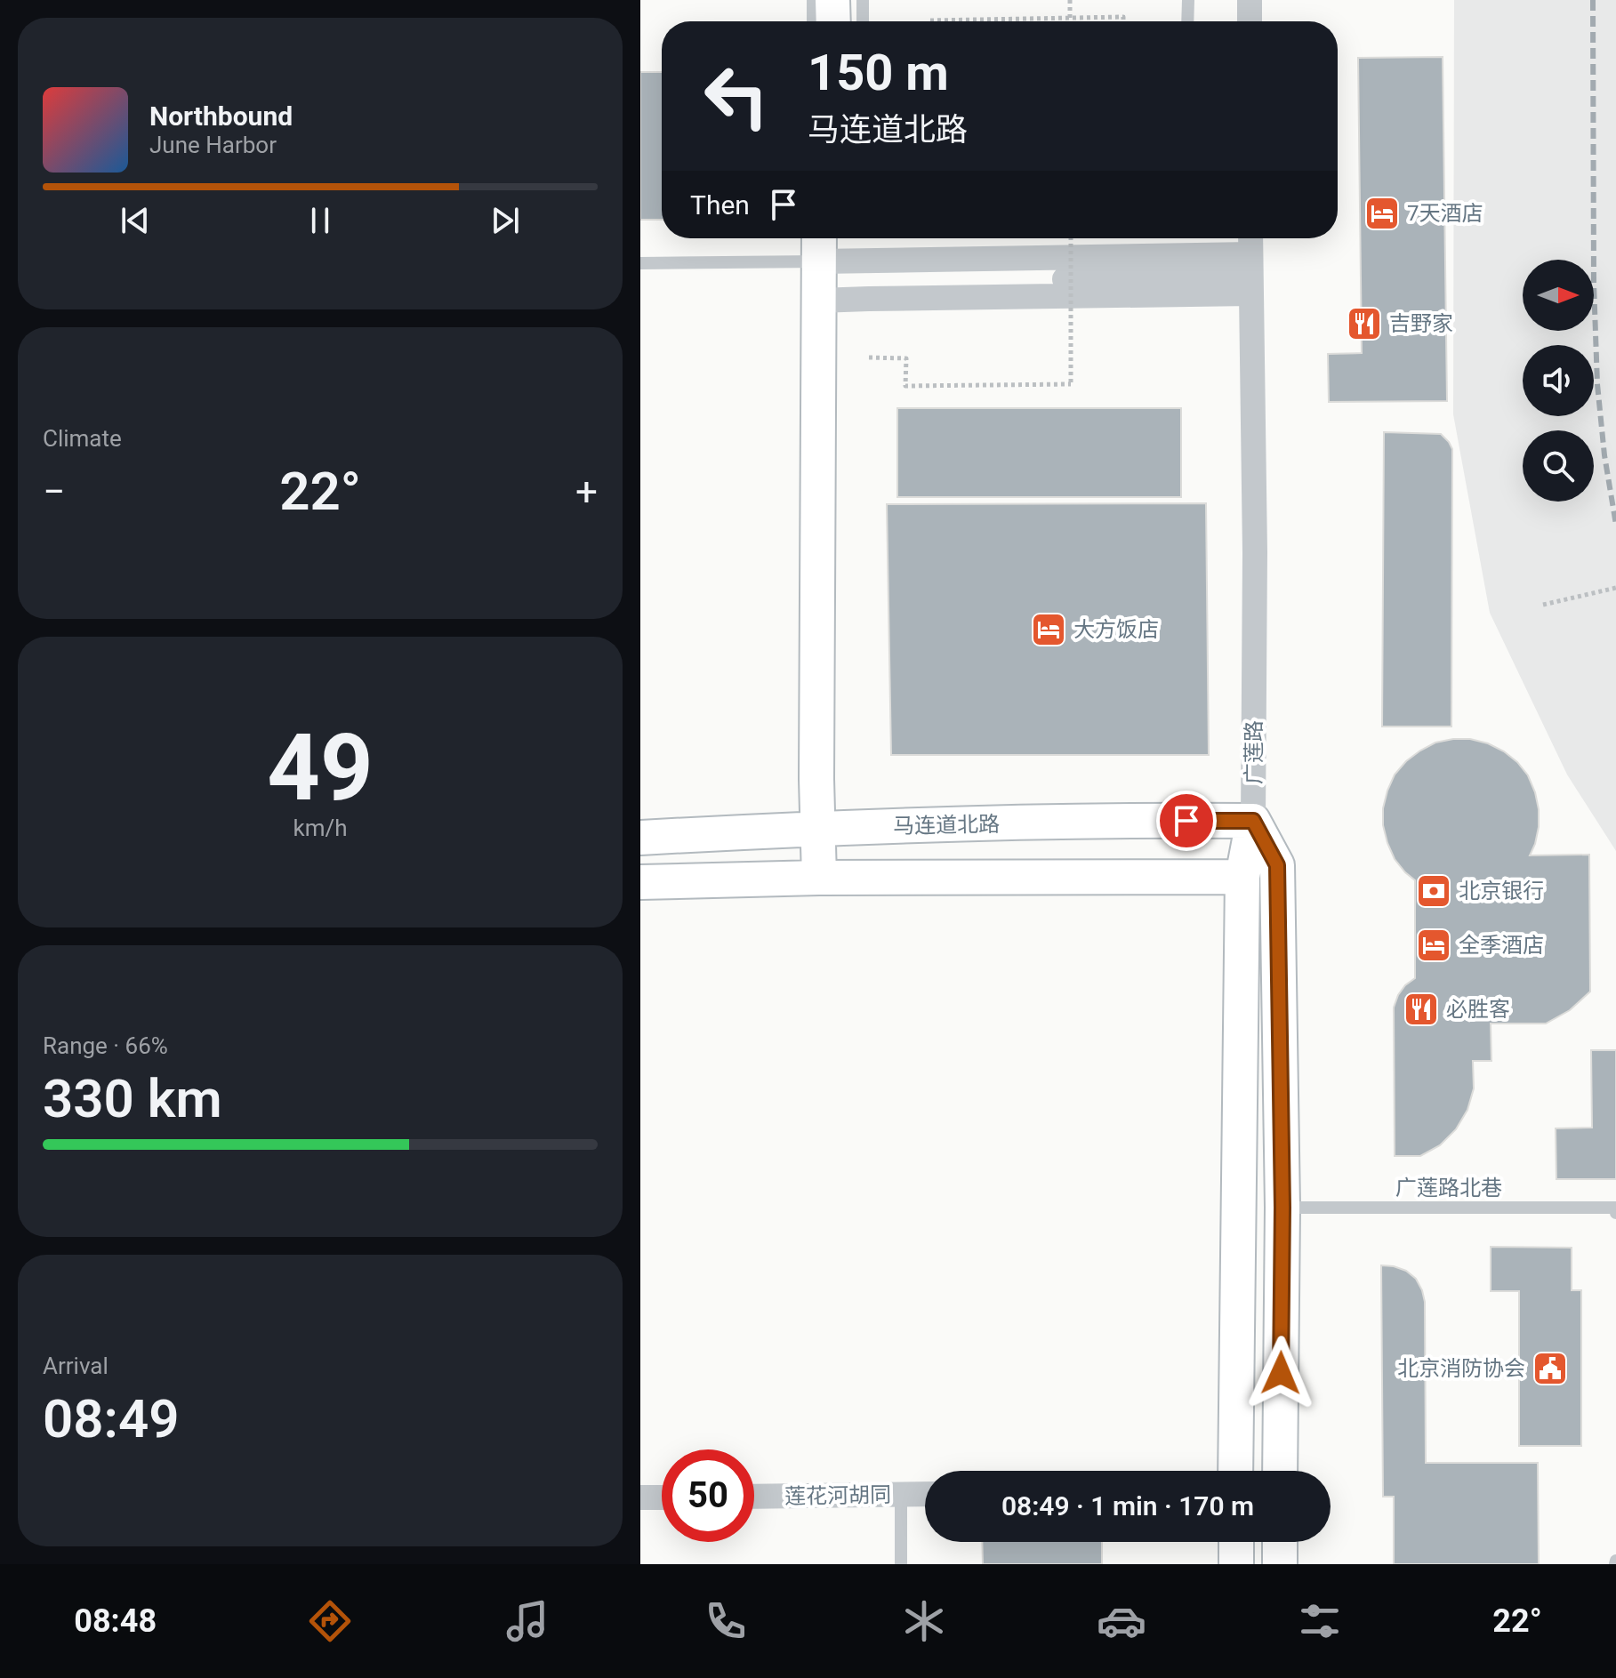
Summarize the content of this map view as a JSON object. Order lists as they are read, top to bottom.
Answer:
{
  "streets": {
    "main road": ["广莲路", "马连道北路"],
    "street": ["莲花河胡同"],
    "lane": ["广莲路北巷"]
  },
  "crossings": [
    ["广莲路", "马连道北路"],
    ["广莲路", "广莲路北巷"]
  ],
  "places": {
    "hotel": ["7天酒店", "大方饭店", "全季酒店"],
    "restaurant": ["吉野家", "必胜客"],
    "bank": ["北京银行"],
    "public building": ["北京消防协会"]
  },
  "north": "right",
  "page": {
    "turn": ["150 m", "马连道北路"],
    "song": ["Northbound", "June Harbor"],
    "then": "Then",
    "tile": [
      "Climate",
      ["49", "km/h"],
      ["Range · 66%", "330 km"],
      ["Arrival", "08:49"]
    ],
    "heat": ["−", "22°", "+"],
    "limit": "50",
    "trip": "08:49 · 1 min · 170 m",
    "tabs": ["08:48", "22°"]
  }
}
